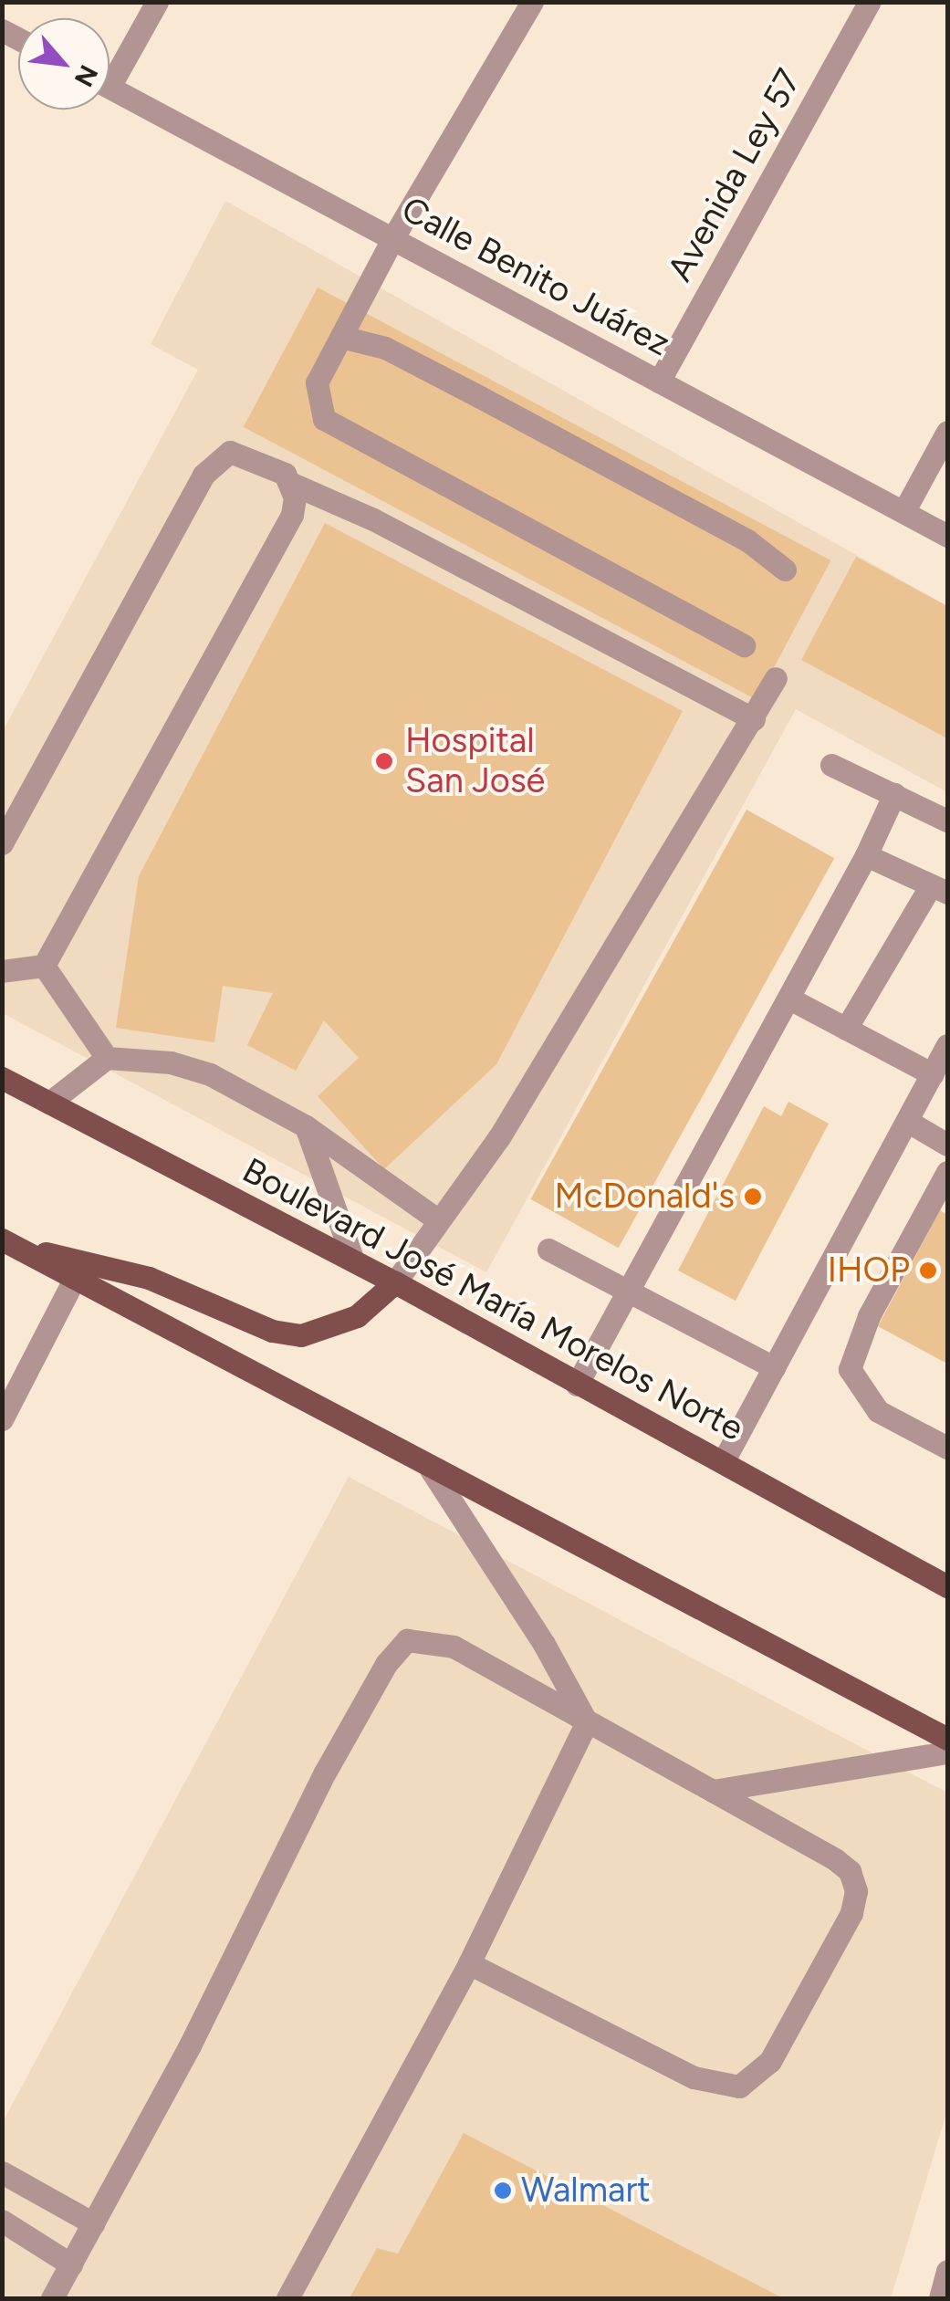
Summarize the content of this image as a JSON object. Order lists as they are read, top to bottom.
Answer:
{
  "streets": {
    "main road": ["Boulevard José María Morelos Norte"],
    "street": ["Avenida Ley 57", "Calle Benito Juárez"]
  },
  "crossings": [
    ["Avenida Ley 57", "Calle Benito Juárez"]
  ],
  "places": [
    "Hospital San José",
    "McDonald's",
    "IHOP",
    "Walmart"
  ],
  "north": "bottom right"
}
